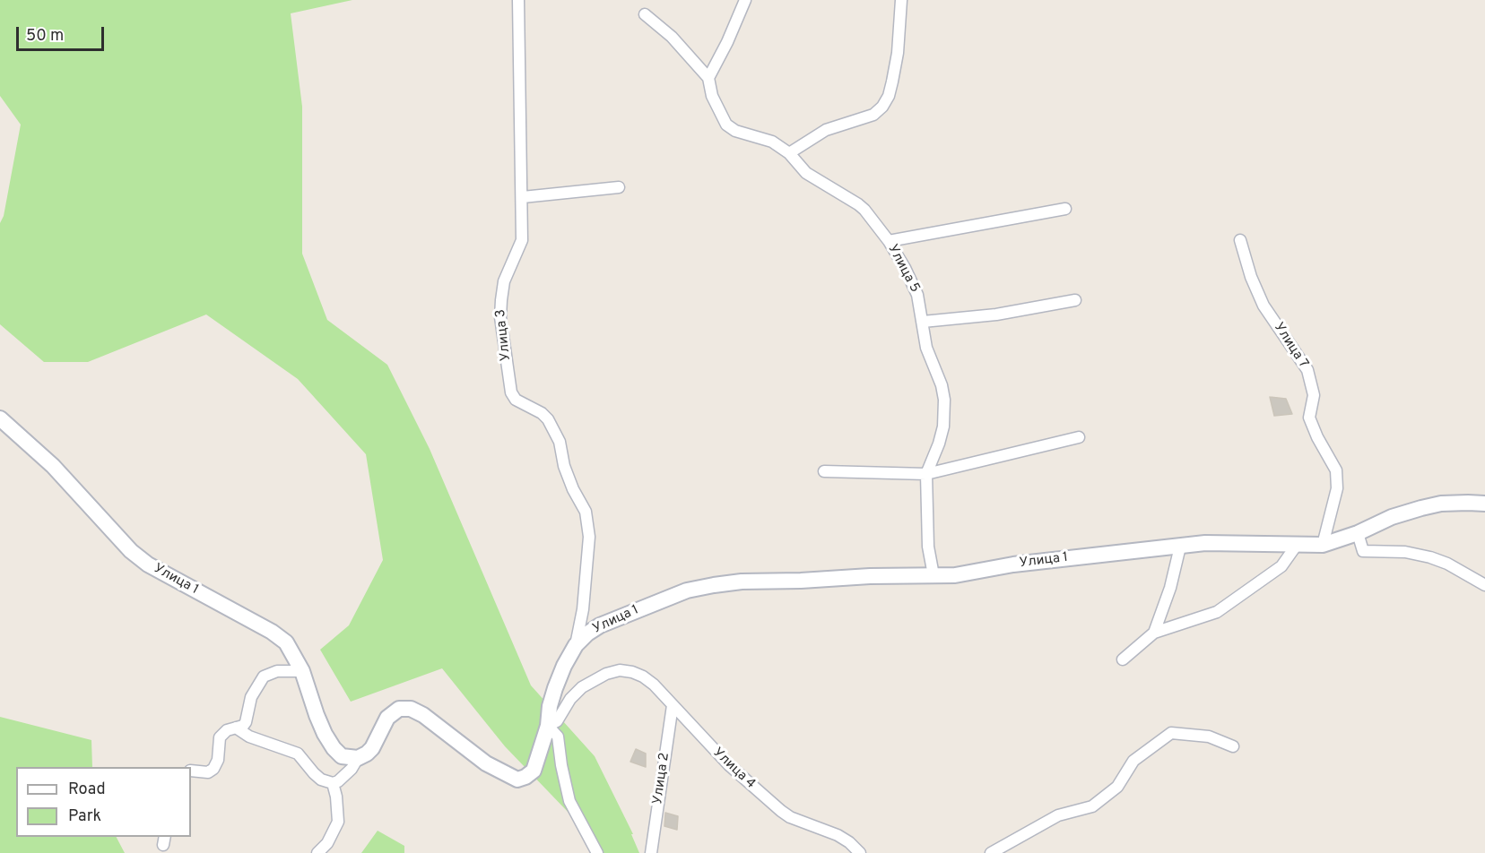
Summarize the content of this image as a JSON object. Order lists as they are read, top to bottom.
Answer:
{
  "streets": {
    "main road": ["Улица 1"],
    "street": [
      "Улица 5",
      "Улица 3",
      "Улица 7",
      "Улица 4",
      "Улица 2"
    ]
  },
  "crossings": [
    ["Улица 5", "Улица 1"],
    ["Улица 3", "Улица 1"],
    ["Улица 7", "Улица 1"],
    ["Улица 1", "Улица 4"],
    ["Улица 4", "Улица 2"]
  ],
  "legend": ["Road", "Park"],
  "scale_bar": "50 m"
}
